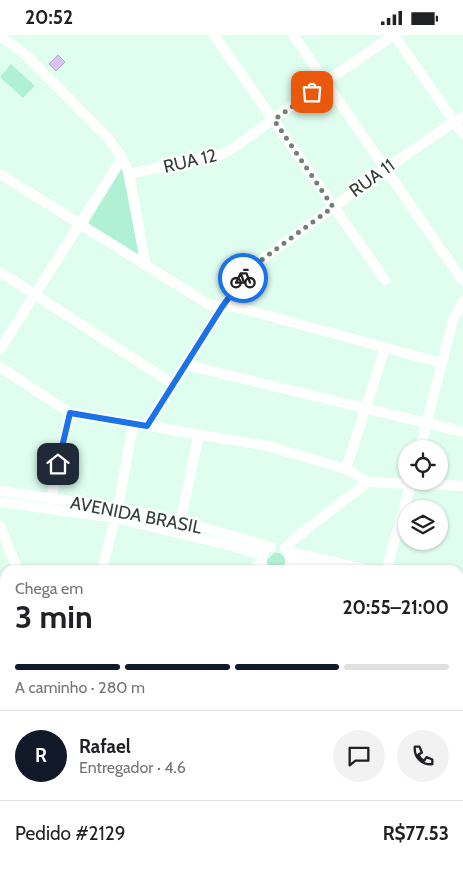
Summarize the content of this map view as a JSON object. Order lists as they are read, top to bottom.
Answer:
{
  "streets": {
    "street": ["RUA 12", "RUA 11", "AVENIDA BRASIL"]
  },
  "page": {
    "status": "20:52",
    "heading": ["3 min", "Chega em", "20:55–21:00"],
    "panel": [
      "Rafael",
      "Entregador · 4.6",
      "Pedido #2129",
      "R$77.53"
    ],
    "bar": "A caminho · 280 m",
    "round": "R"
  }
}
